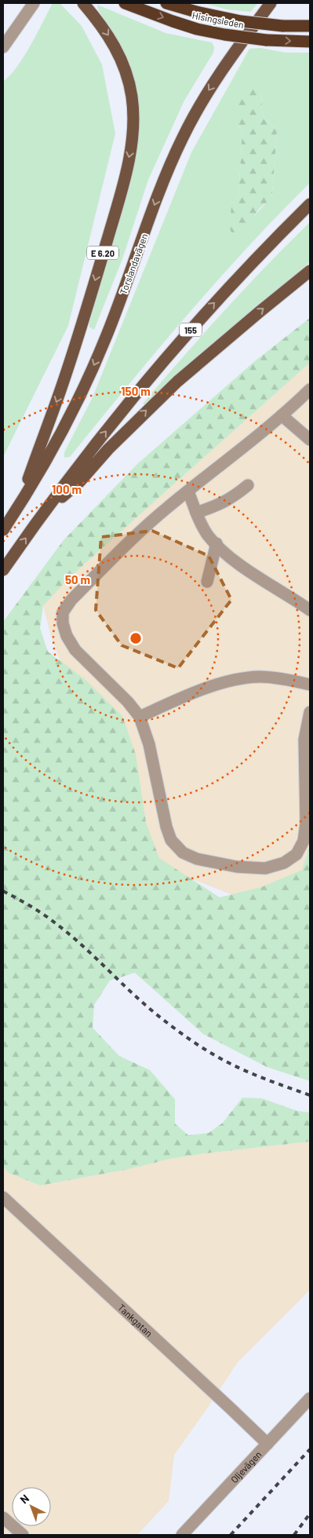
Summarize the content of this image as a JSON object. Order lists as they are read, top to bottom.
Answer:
{
  "streets": {
    "highway": ["Hisingsleden"],
    "main road": ["E 6.20", "Torslandavägen", "155"],
    "street": ["Tankgatan", "Oljevägen"]
  },
  "crossings": [
    ["E 6.20", "Torslandavägen"],
    ["Tankgatan", "Oljevägen"]
  ],
  "north": "top left",
  "rings": ["150 m", "100 m", "50 m"]
}
